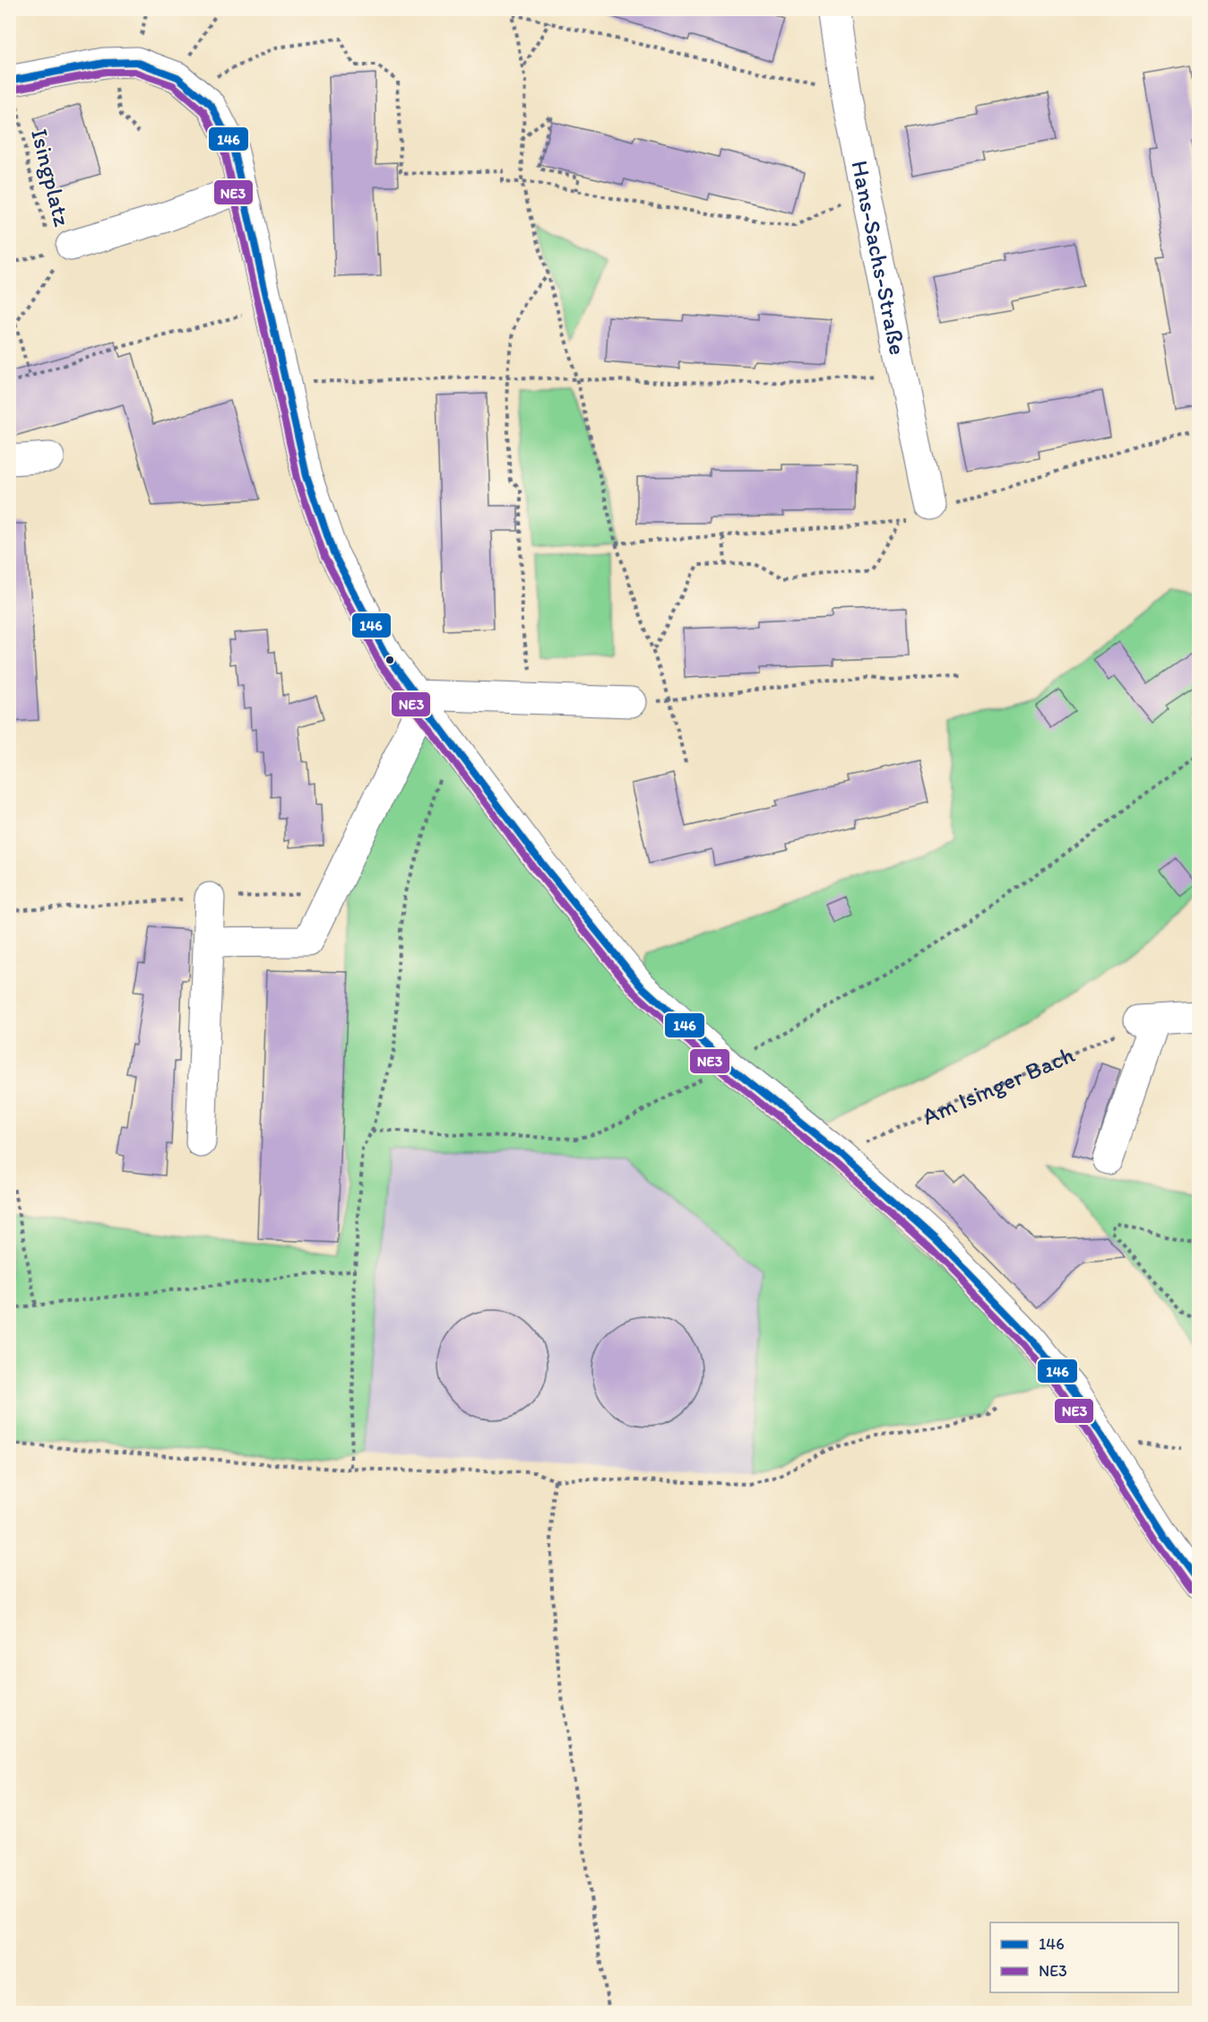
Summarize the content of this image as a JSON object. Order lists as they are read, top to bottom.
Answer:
{
  "streets": {
    "street": ["Hans-Sachs-Straße"],
    "path": ["Isingplatz", "Am Isinger Bach"]
  },
  "lines": ["transit line 146", "transit line NE3"],
  "legend": ["146", "NE3"]
}
